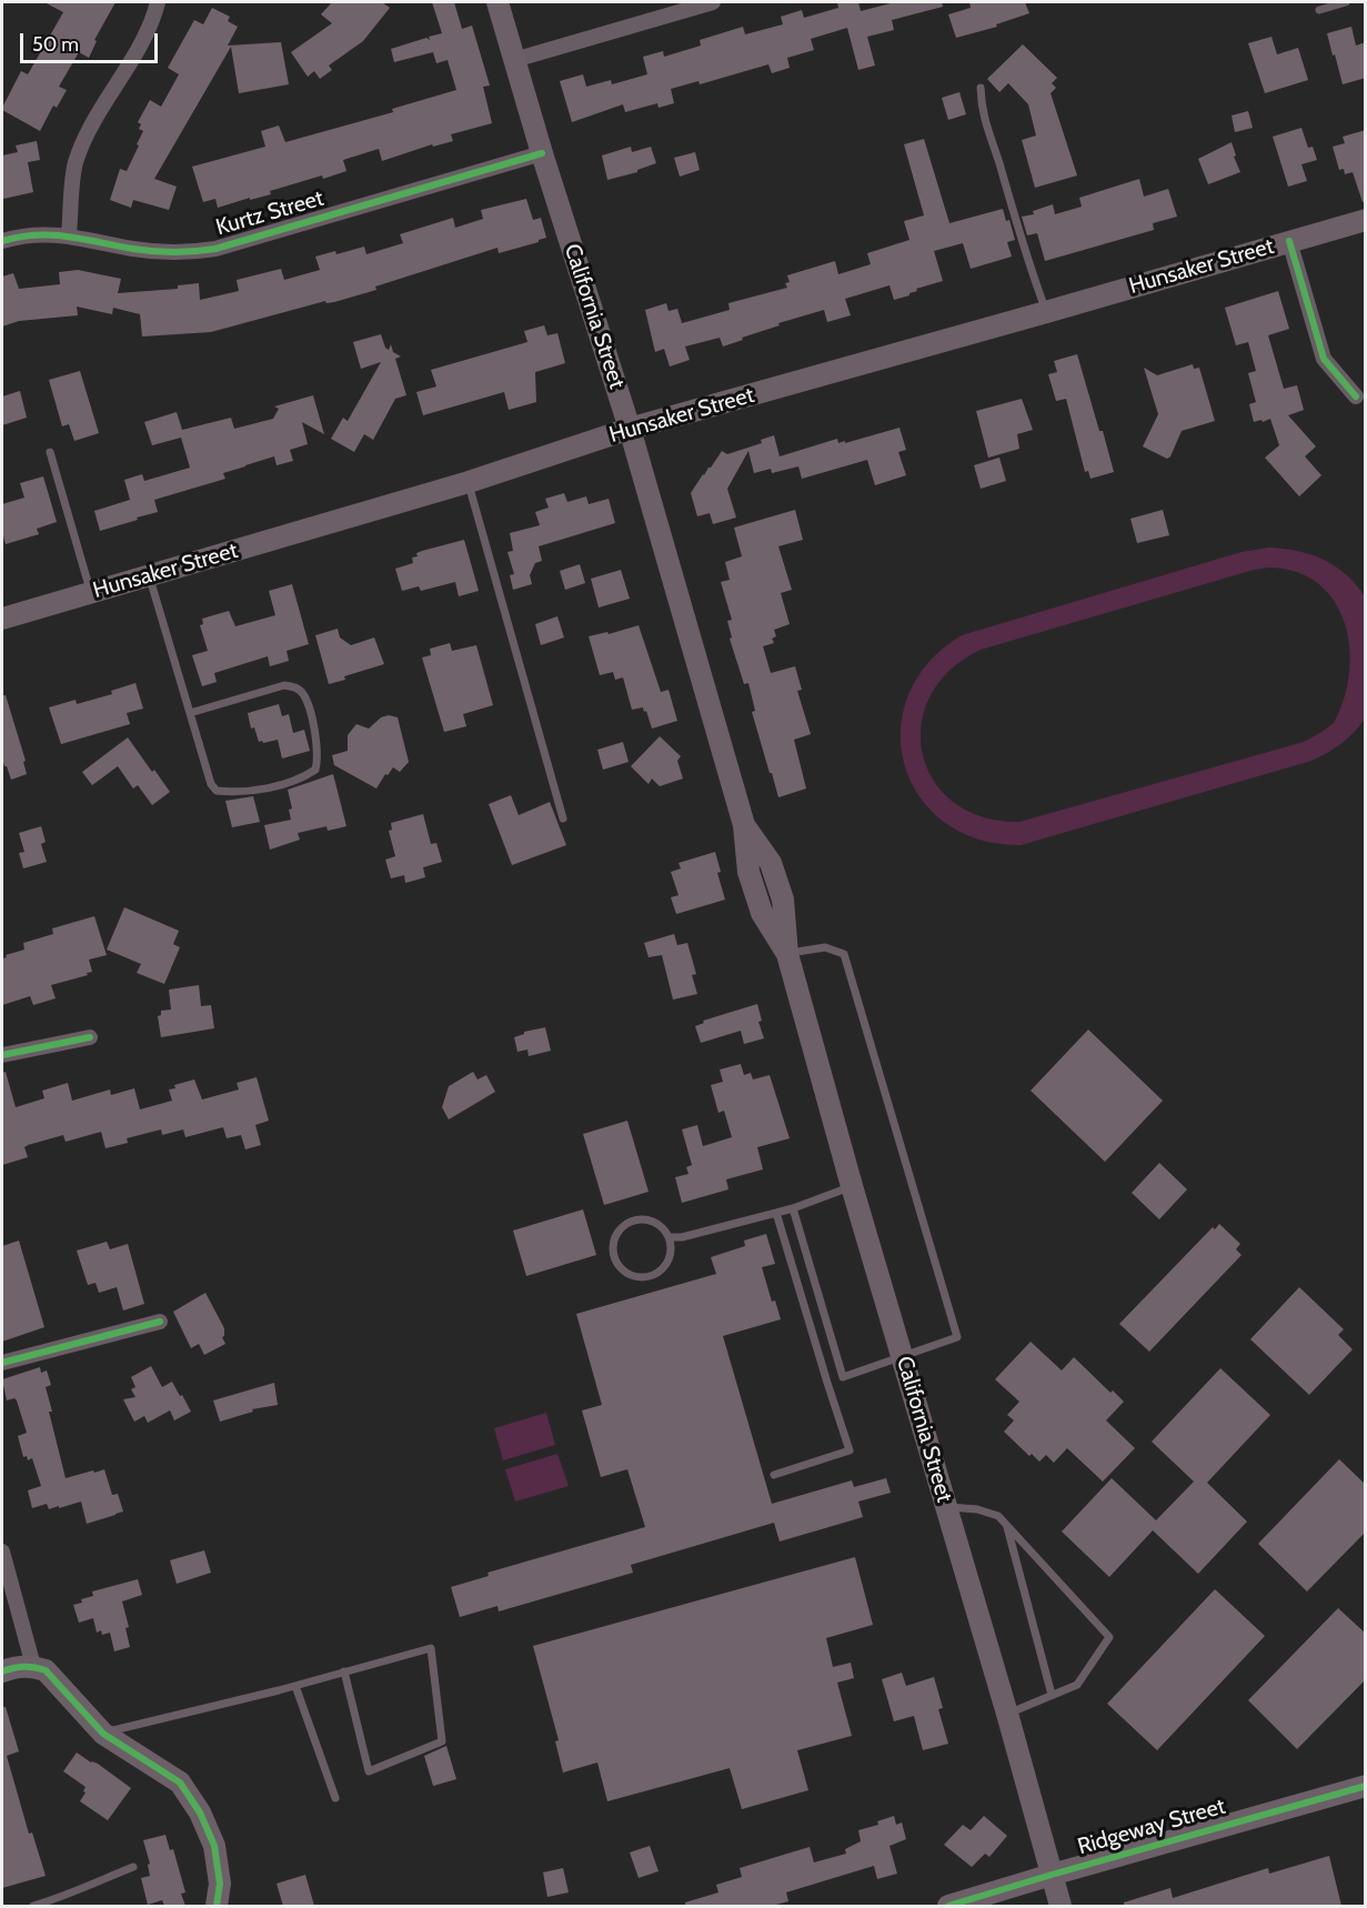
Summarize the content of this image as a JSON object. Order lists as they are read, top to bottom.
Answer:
{
  "streets": {
    "main road": ["Hunsaker Street", "California Street", "Ridgeway Street"],
    "street": ["Kurtz Street"]
  },
  "crossings": [
    ["Kurtz Street", "California Street"],
    ["Hunsaker Street", "California Street"],
    ["California Street", "Ridgeway Street"]
  ],
  "scale_bar": "50 m"
}
